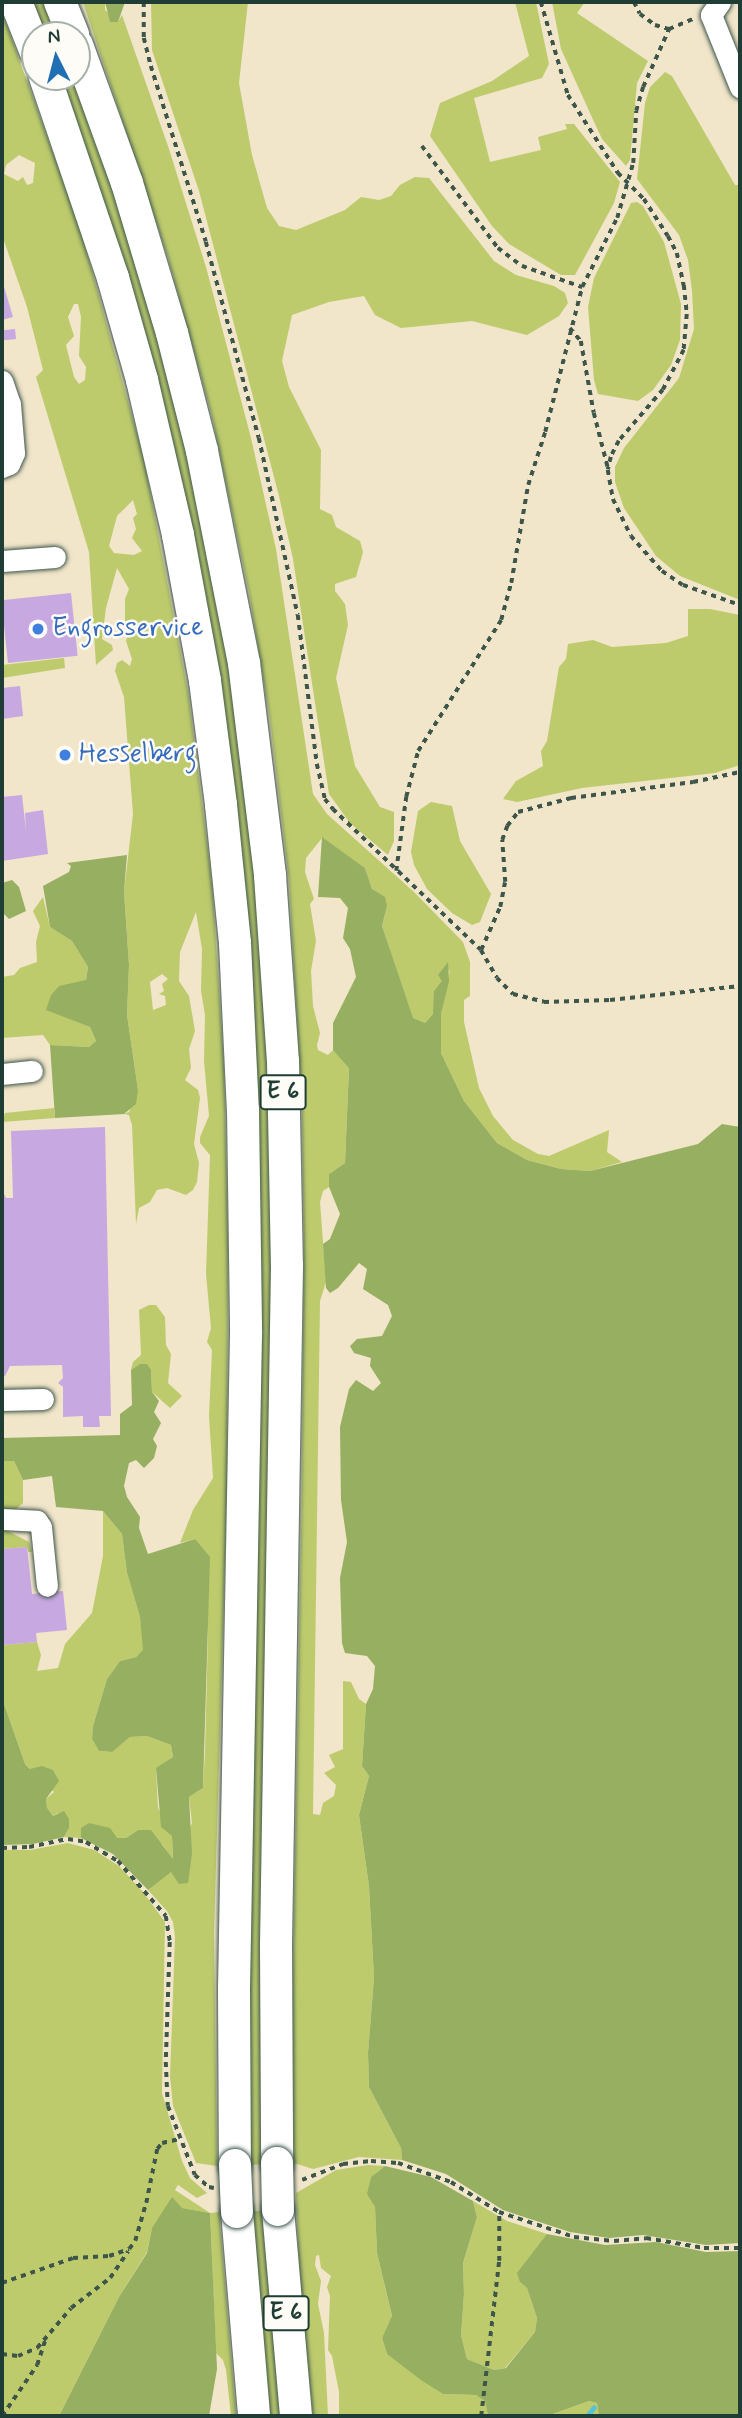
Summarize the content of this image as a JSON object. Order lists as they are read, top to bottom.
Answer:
{
  "streets": {
    "highway": ["E 6"]
  },
  "places": ["Engrosservice", "Hesselberg"],
  "north": "top"
}
